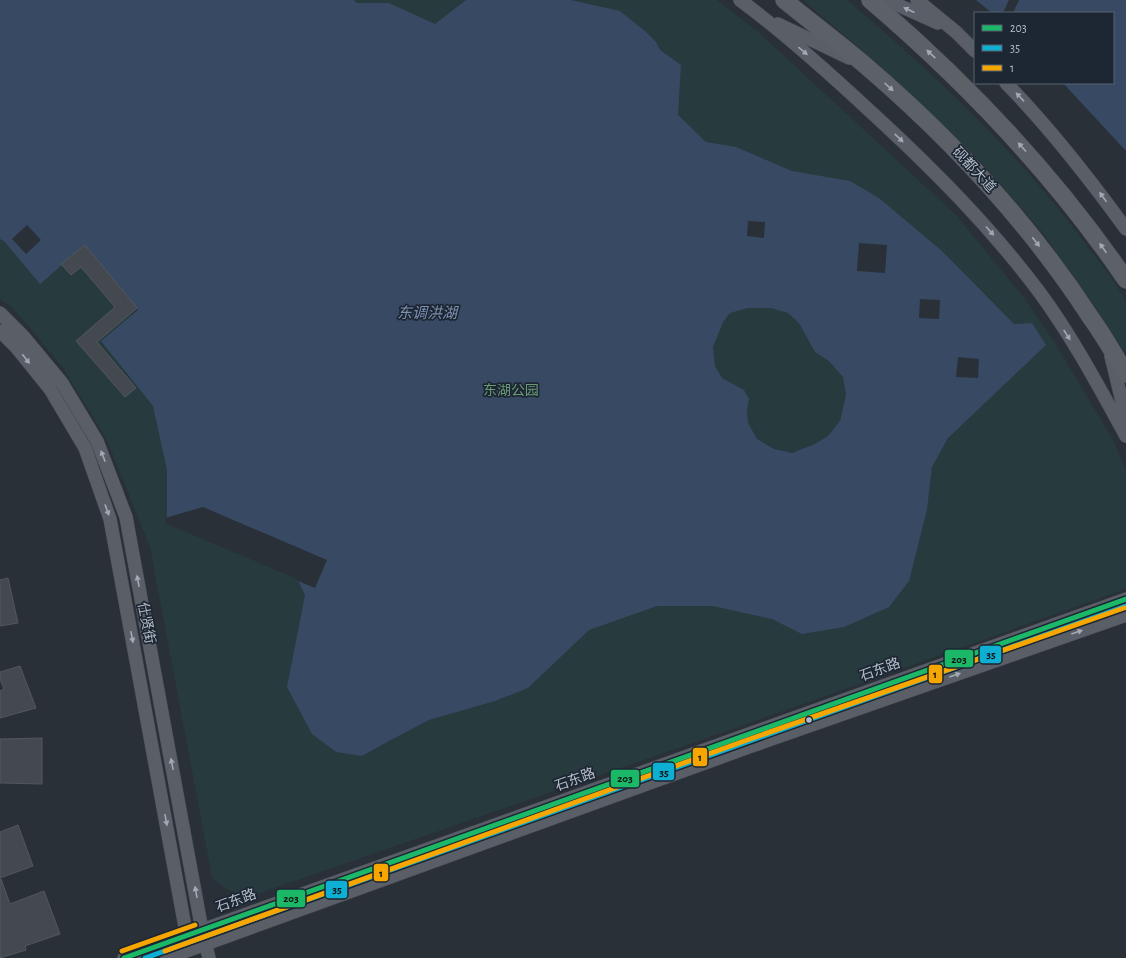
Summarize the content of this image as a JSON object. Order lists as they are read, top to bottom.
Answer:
{
  "streets": {
    "main road": ["砚都大道"],
    "street": ["仕贤街", "石东路"]
  },
  "crossings": [
    ["仕贤街", "石东路"]
  ],
  "water": ["东调洪湖"],
  "parks": ["东湖公园"],
  "lines": ["transit line 203", "transit line 35", "transit line 1"],
  "legend": ["203", "35", "1"]
}
